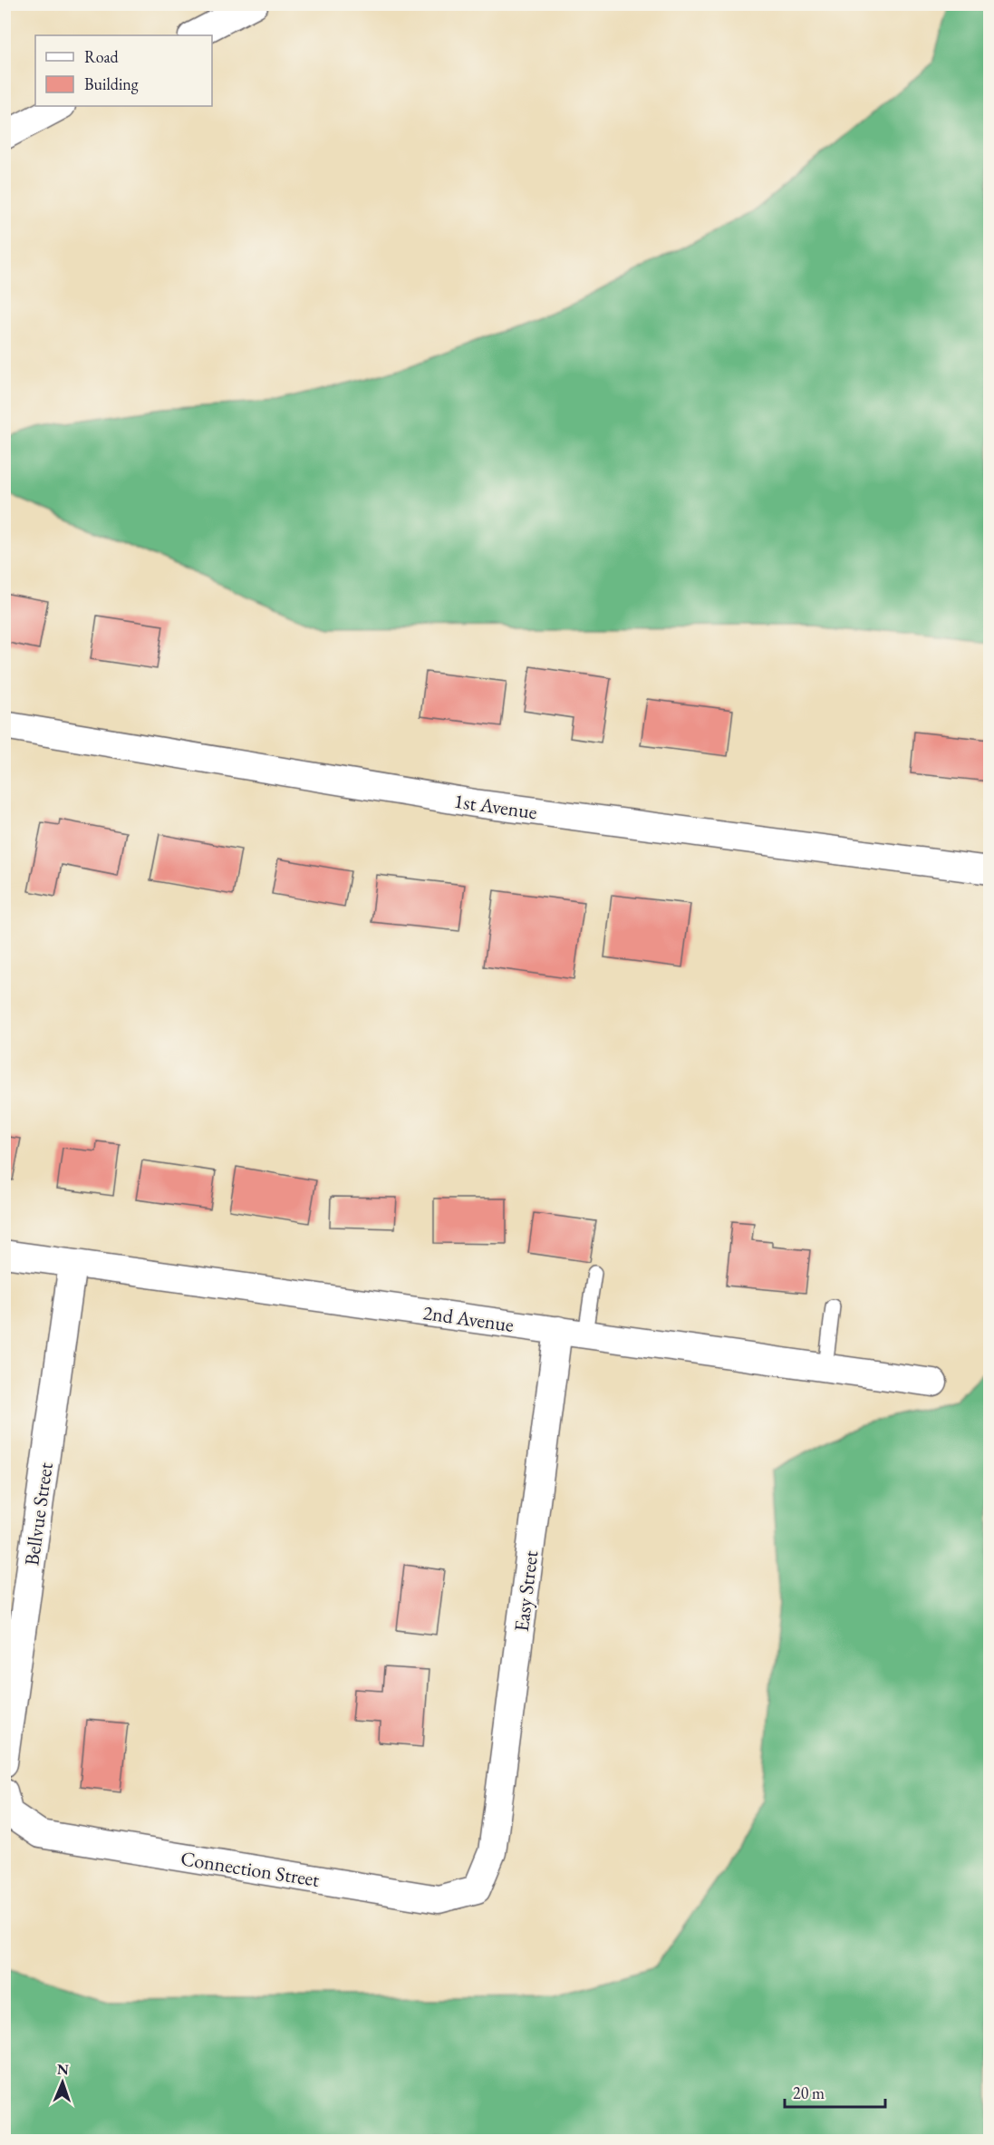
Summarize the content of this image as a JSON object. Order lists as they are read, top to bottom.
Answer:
{
  "streets": {
    "street": [
      "1st Avenue",
      "2nd Avenue",
      "Bellvue Street",
      "Easy Street",
      "Connection Street"
    ]
  },
  "crossings": [
    ["2nd Avenue", "Bellvue Street"],
    ["2nd Avenue", "Easy Street"],
    ["Easy Street", "Connection Street"]
  ],
  "legend": ["Road", "Building"],
  "scale_bar": "20 m",
  "north": "top"
}
